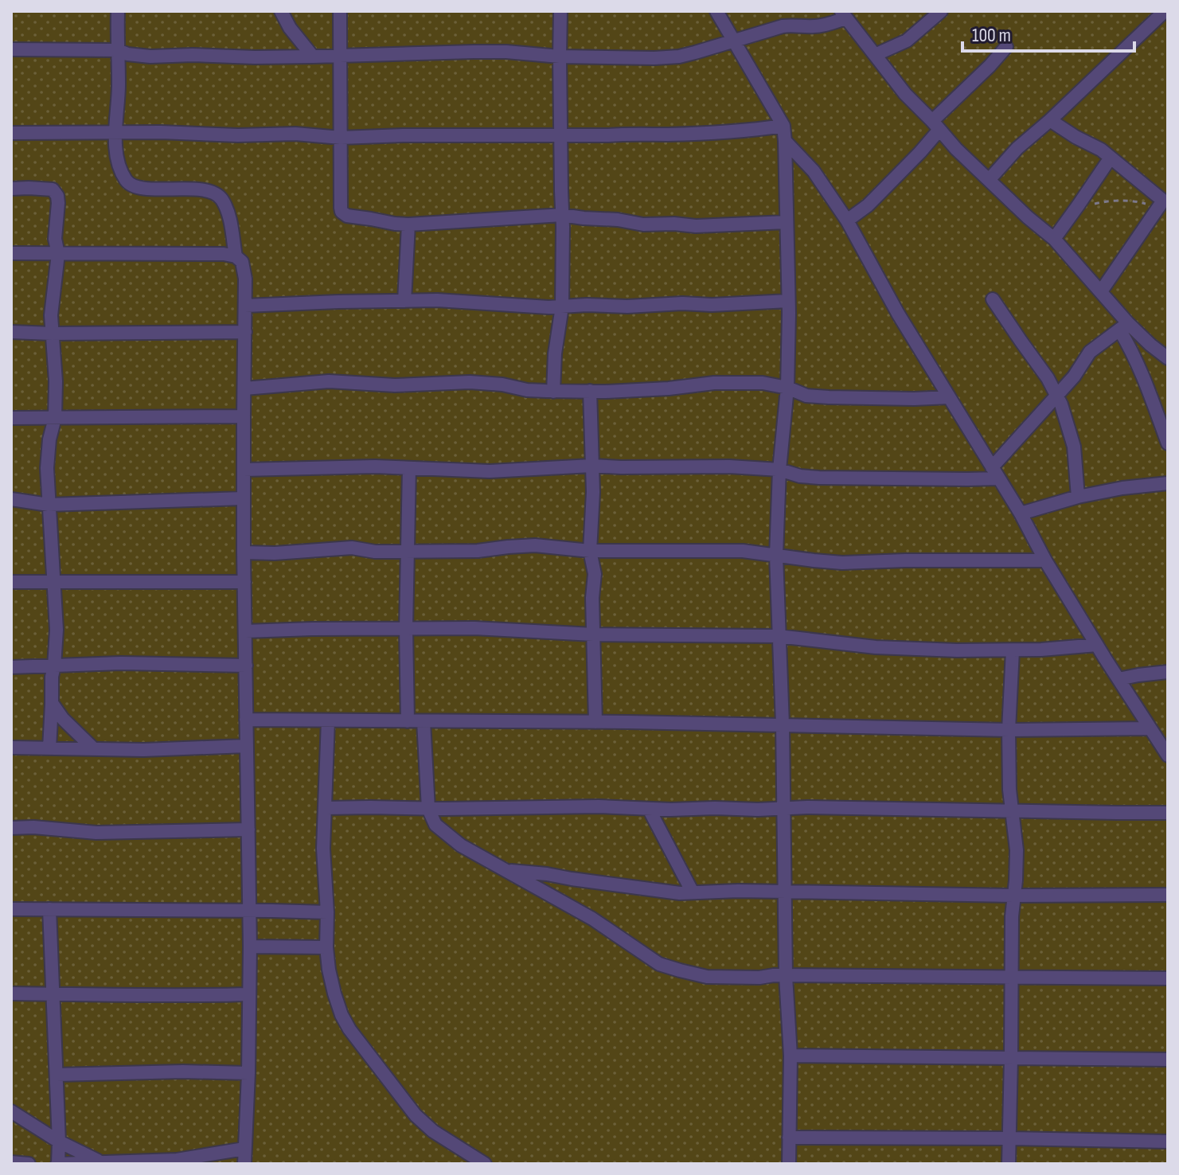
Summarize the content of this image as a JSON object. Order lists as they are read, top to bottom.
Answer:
{
  "scale_bar": "100 m"
}
